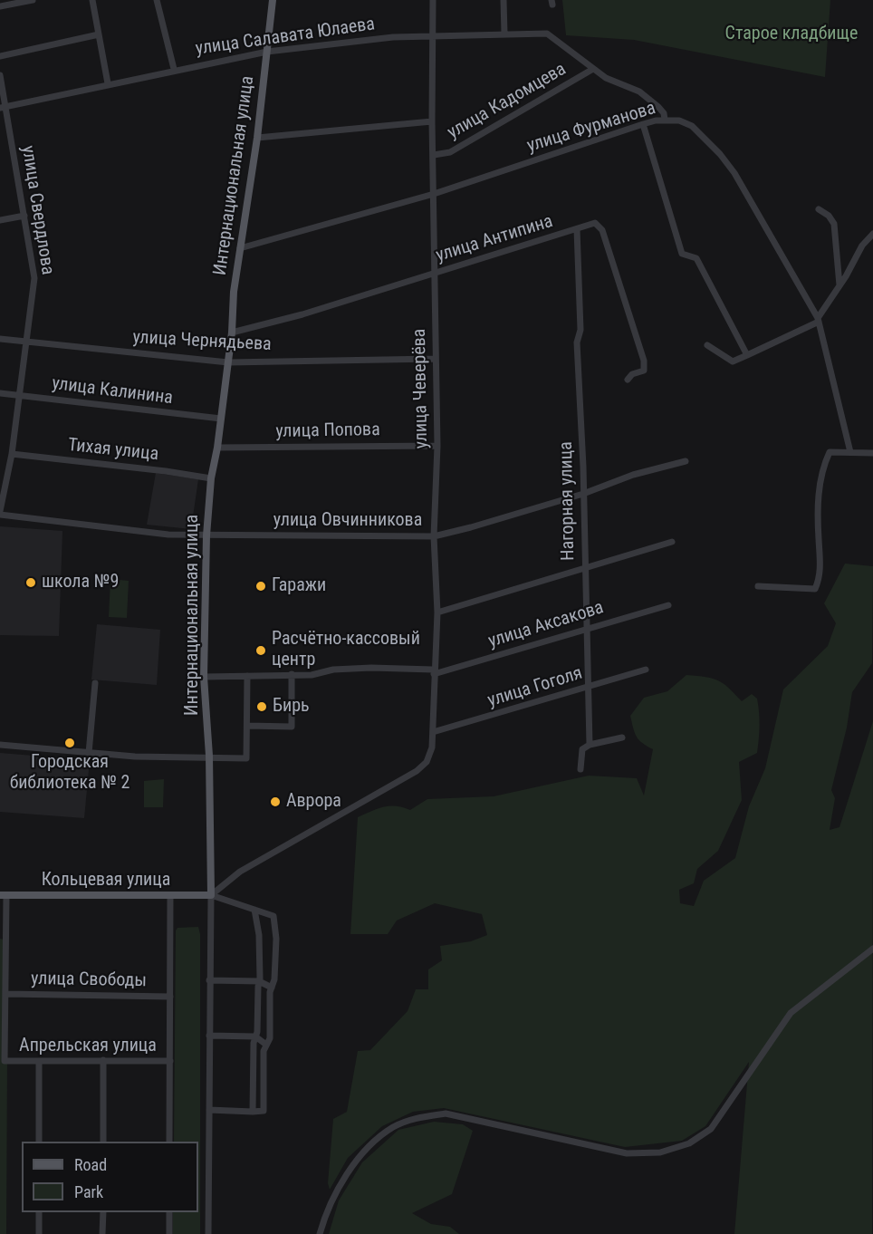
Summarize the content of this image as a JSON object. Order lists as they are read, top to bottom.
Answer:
{
  "streets": {
    "main road": ["Интернациональная улица", "Кольцевая улица"],
    "street": [
      "улица Салавата Юлаева",
      "улица Кадомцева",
      "улица Фурманова",
      "улица Свердлова",
      "улица Антипина",
      "улица Чернядьева",
      "улица Чеверёва",
      "улица Калинина",
      "улица Попова",
      "Тихая улица",
      "Нагорная улица",
      "улица Овчинникова",
      "улица Аксакова",
      "улица Гоголя",
      "улица Свободы",
      "Апрельская улица"
    ]
  },
  "crossings": [
    ["улица Салавата Юлаева", "улица Кадомцева"],
    ["улица Салавата Юлаева", "Интернациональная улица"],
    ["улица Салавата Юлаева", "улица Свердлова"],
    ["улица Салавата Юлаева", "улица Чеверёва"],
    ["улица Кадомцева", "улица Чеверёва"],
    ["улица Фурманова", "Интернациональная улица"],
    ["улица Фурманова", "улица Чеверёва"],
    ["Интернациональная улица", "улица Антипина"],
    ["Интернациональная улица", "улица Чернядьева"],
    ["Интернациональная улица", "улица Чеверёва"],
    ["Интернациональная улица", "улица Калинина"],
    ["Интернациональная улица", "улица Попова"],
    ["Интернациональная улица", "Тихая улица"],
    ["Интернациональная улица", "улица Овчинникова"],
    ["Интернациональная улица", "улица Аксакова"],
    ["Интернациональная улица", "Кольцевая улица"],
    ["улица Свердлова", "улица Чернядьева"],
    ["улица Свердлова", "улица Калинина"],
    ["улица Свердлова", "Тихая улица"],
    ["улица Свердлова", "улица Овчинникова"],
    ["улица Антипина", "улица Чеверёва"],
    ["улица Антипина", "Нагорная улица"],
    ["улица Чернядьева", "улица Чеверёва"],
    ["улица Чеверёва", "улица Попова"],
    ["улица Чеверёва", "улица Овчинникова"],
    ["улица Чеверёва", "улица Аксакова"],
    ["улица Чеверёва", "улица Гоголя"],
    ["улица Чеверёва", "Кольцевая улица"],
    ["Нагорная улица", "улица Овчинникова"],
    ["Нагорная улица", "улица Аксакова"],
    ["Нагорная улица", "улица Гоголя"],
    ["улица Свободы", "Апрельская улица"]
  ],
  "parks": ["Старое кладбище"],
  "places": [
    "школа №9",
    "Гаражи",
    "Расчётно-кассовый центр",
    "Бирь",
    "Городская библиотека № 2",
    "Аврора"
  ],
  "legend": ["Road", "Park"]
}
